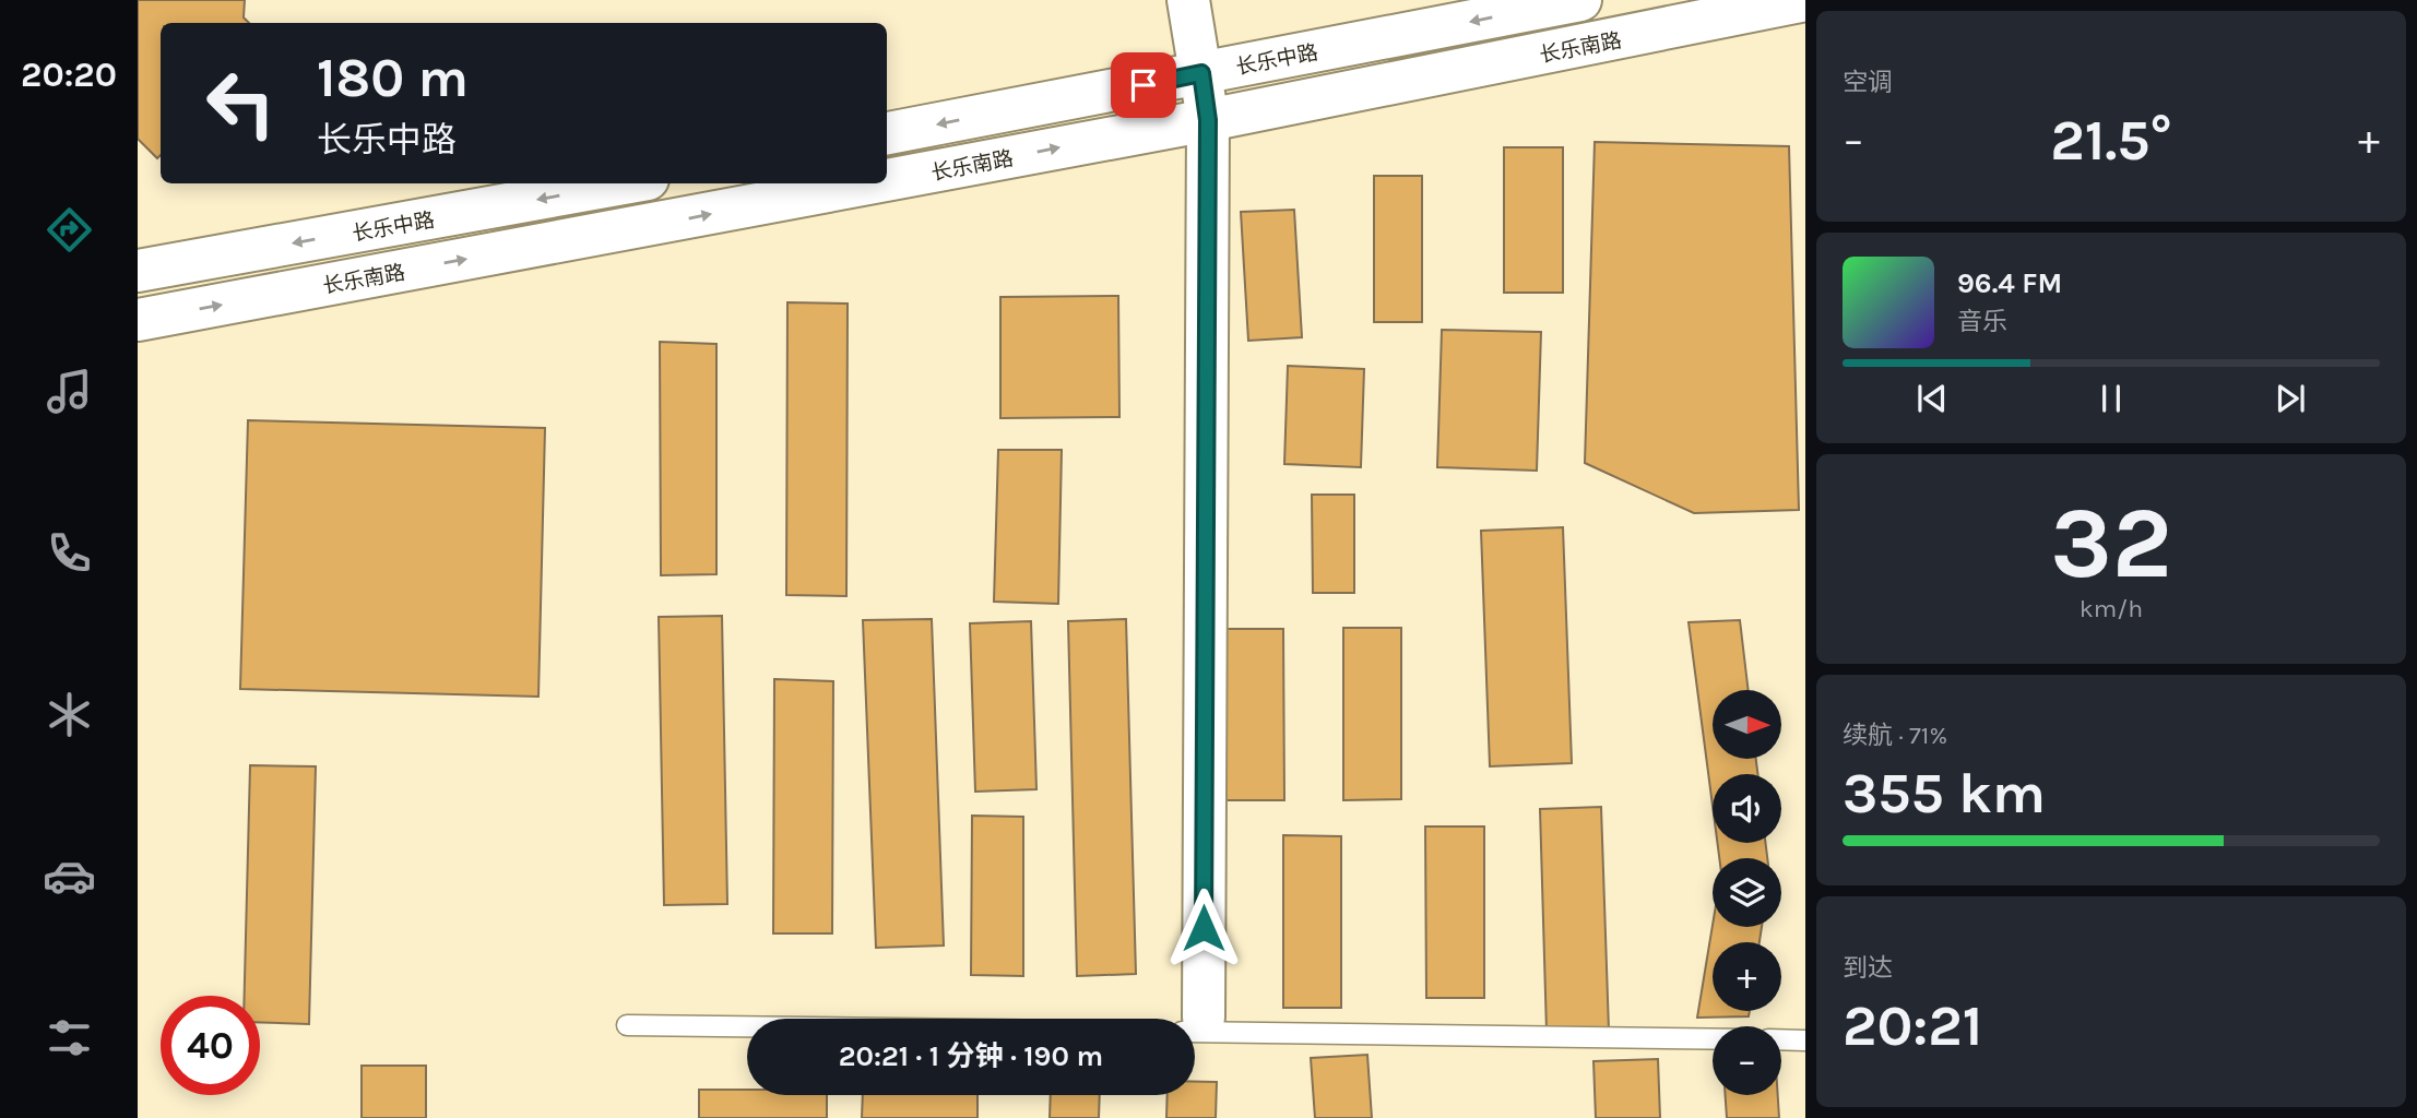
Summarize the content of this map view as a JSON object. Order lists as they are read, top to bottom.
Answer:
{
  "streets": {
    "main road": ["长乐南路", "长乐中路"]
  },
  "one_way": ["长乐南路", "长乐中路"],
  "north": "right",
  "page": {
    "tabs": "20:20",
    "tile": [
      "空调",
      ["32", "km/h"],
      ["续航 · 71%", "355 km"],
      ["到达", "20:21"]
    ],
    "turn": ["180 m", "长乐中路"],
    "heat": ["−", "21.5°", "+"],
    "song": ["96.4 FM", "音乐"],
    "map_buttons": ["+", "−"],
    "limit": "40",
    "trip": "20:21 · 1 分钟 · 190 m"
  }
}
